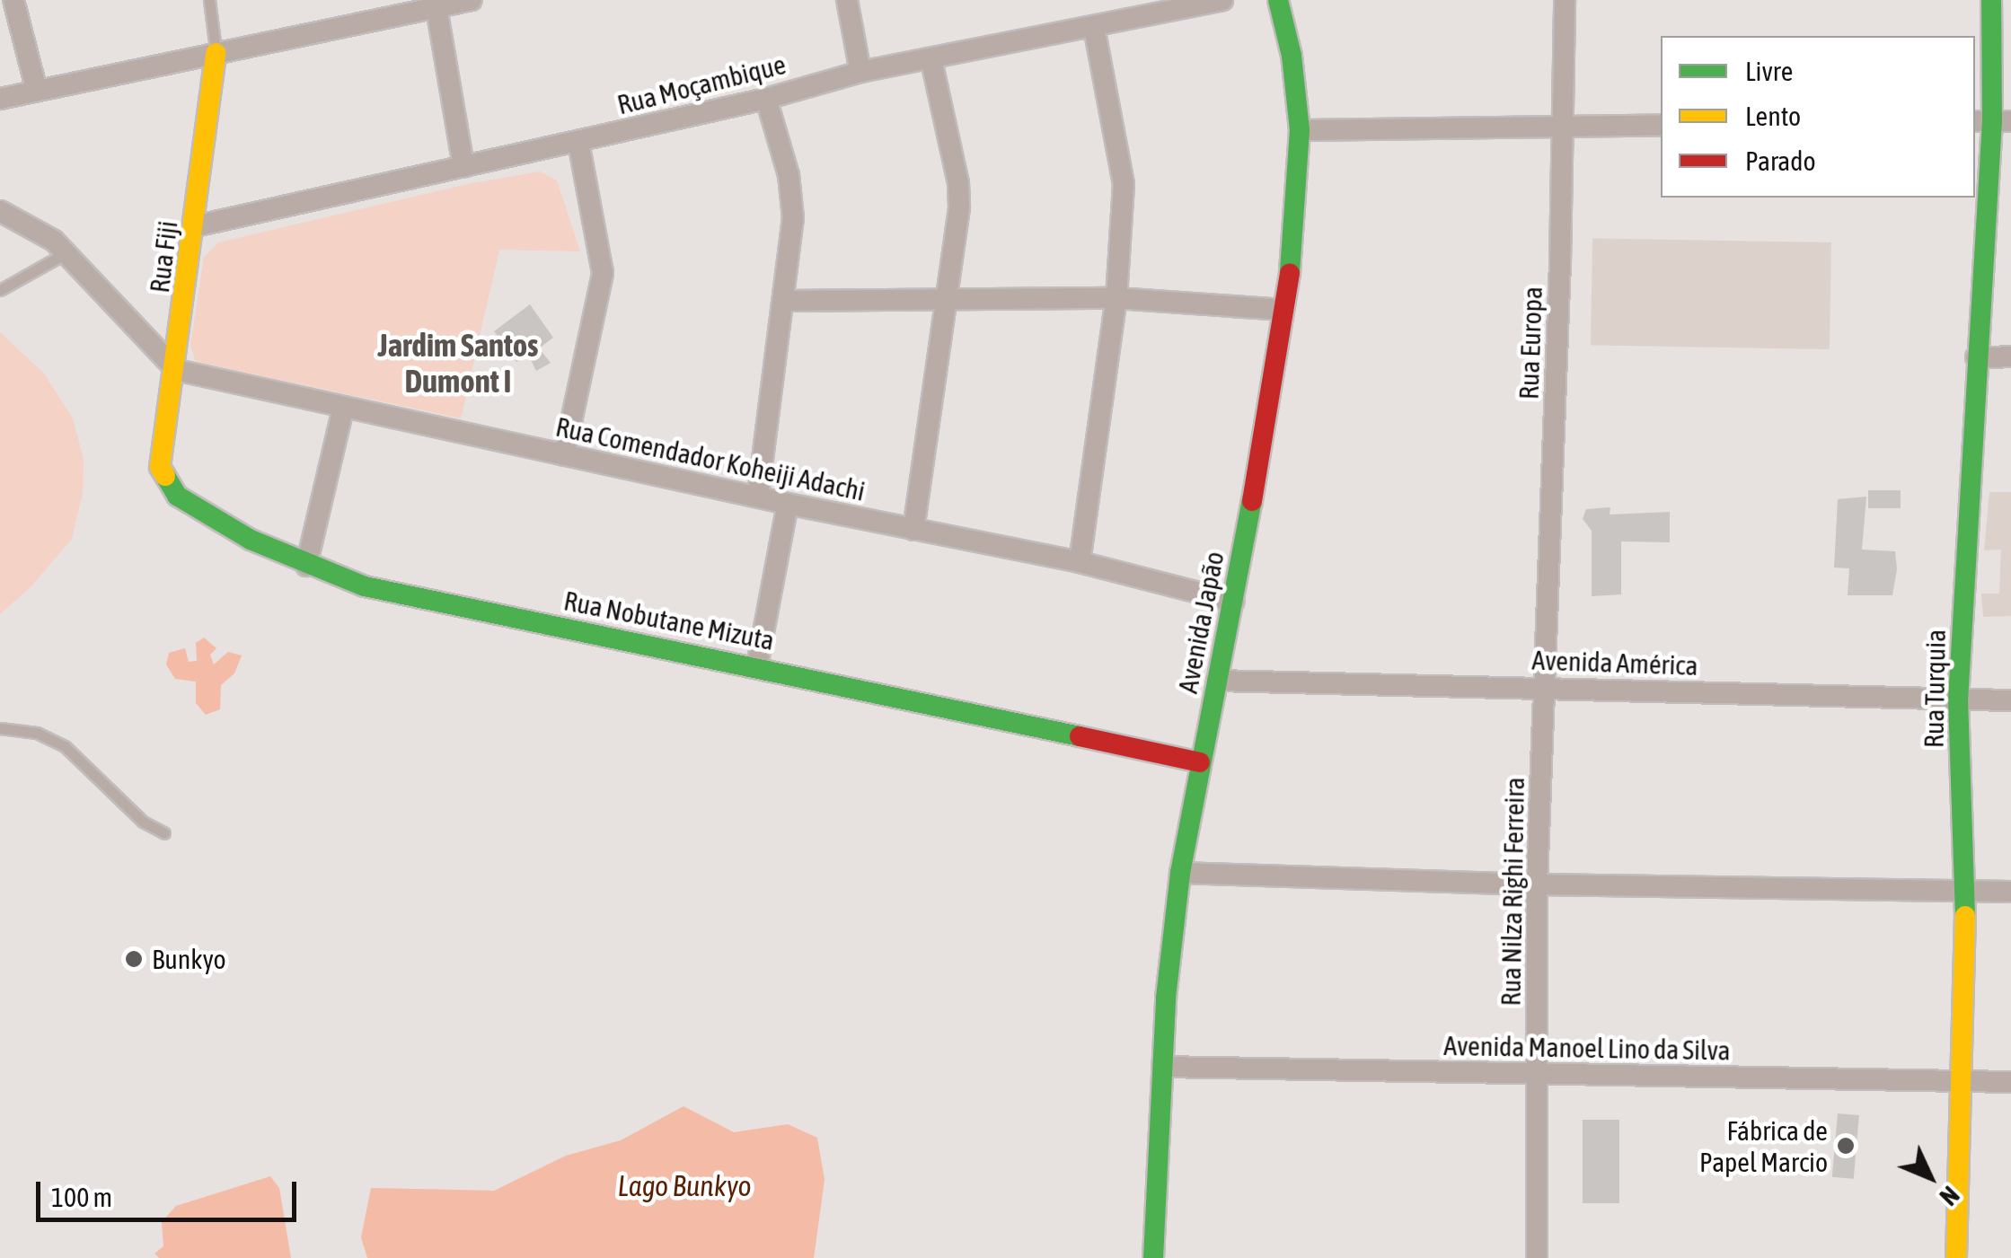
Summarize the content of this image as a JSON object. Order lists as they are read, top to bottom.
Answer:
{
  "streets": {
    "street": [
      "Rua Moçambique",
      "Rua Fiji",
      "Rua Europa",
      "Rua Comendador Koheiji Adachi",
      "Rua Nobutane Mizuta",
      "Avenida Japão",
      "Avenida América",
      "Rua Turquia",
      "Rua Nilza Righi Ferreira",
      "Avenida Manoel Lino da Silva"
    ]
  },
  "crossings": [
    ["Rua Moçambique", "Rua Fiji"],
    ["Rua Fiji", "Rua Comendador Koheiji Adachi"],
    ["Rua Fiji", "Rua Nobutane Mizuta"],
    ["Rua Europa", "Avenida América"],
    ["Rua Europa", "Rua Nilza Righi Ferreira"],
    ["Rua Comendador Koheiji Adachi", "Avenida Japão"],
    ["Rua Nobutane Mizuta", "Avenida Japão"],
    ["Avenida Japão", "Avenida América"],
    ["Avenida Japão", "Avenida Manoel Lino da Silva"],
    ["Avenida América", "Rua Turquia"],
    ["Avenida América", "Rua Nilza Righi Ferreira"],
    ["Rua Turquia", "Avenida Manoel Lino da Silva"],
    ["Rua Nilza Righi Ferreira", "Avenida Manoel Lino da Silva"]
  ],
  "districts": ["Jardim Santos Dumont I"],
  "water": ["Lago Bunkyo"],
  "places": ["Bunkyo", "Fábrica de Papel Marcio"],
  "legend": ["Livre", "Lento", "Parado"],
  "scale_bar": "100 m",
  "north": "bottom right"
}
